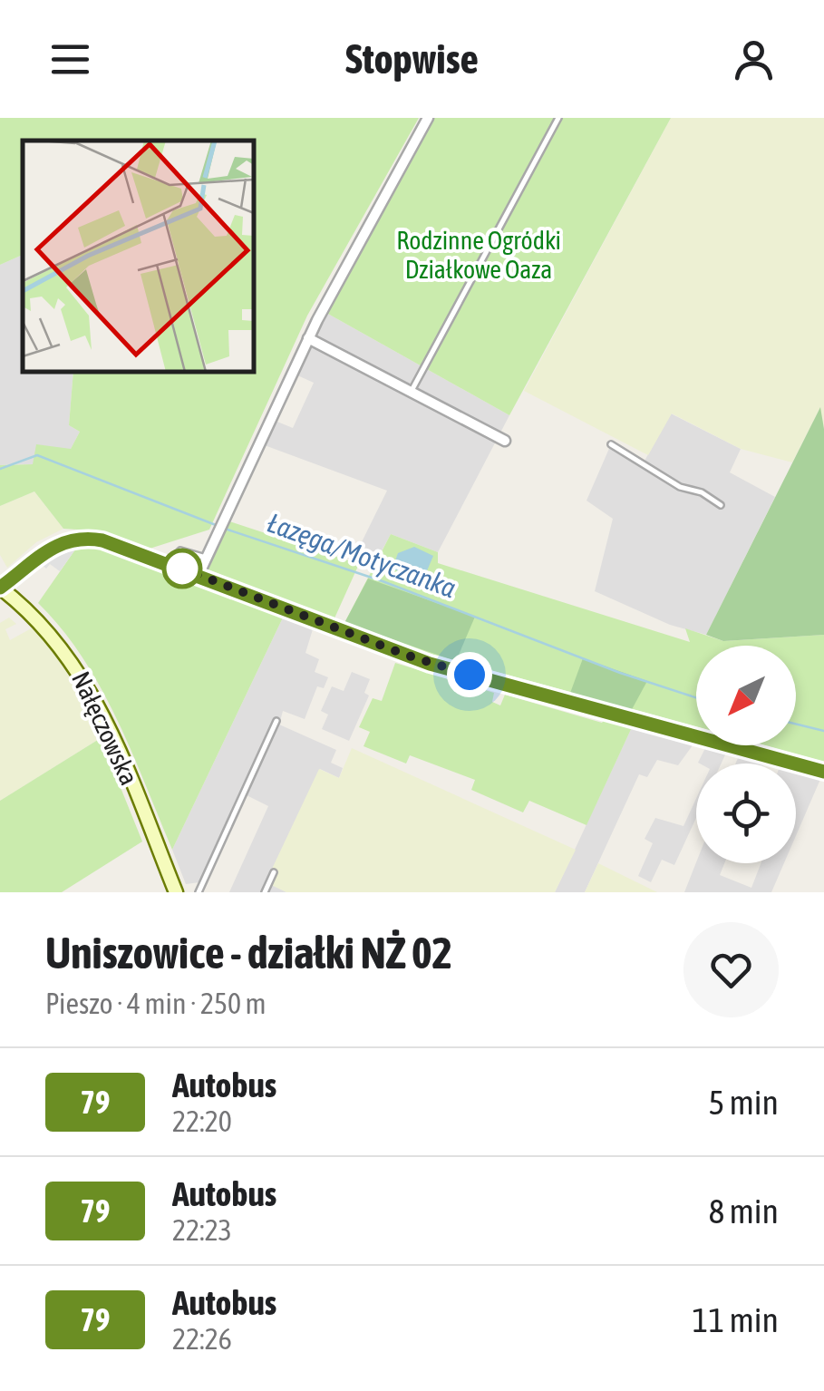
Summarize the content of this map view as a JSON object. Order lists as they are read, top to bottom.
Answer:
{
  "streets": {
    "main road": ["Nałęczowska"]
  },
  "water": ["Łazęga/Motyczanka"],
  "parks": ["Rodzinne Ogródki Działkowe Oaza"],
  "lines": ["bus line 79"],
  "north": "bottom left",
  "page": {
    "header": "Stopwise",
    "heading": ["Uniszowice - działki NŻ 02", "Pieszo · 4 min · 250 m"],
    "list": [
      {
        "mark": "79",
        "name": "Autobus",
        "note": "22:20",
        "value": "5 min"
      },
      {
        "mark": "79",
        "name": "Autobus",
        "note": "22:23",
        "value": "8 min"
      },
      {
        "mark": "79",
        "name": "Autobus",
        "note": "22:26",
        "value": "11 min"
      }
    ]
  }
}
